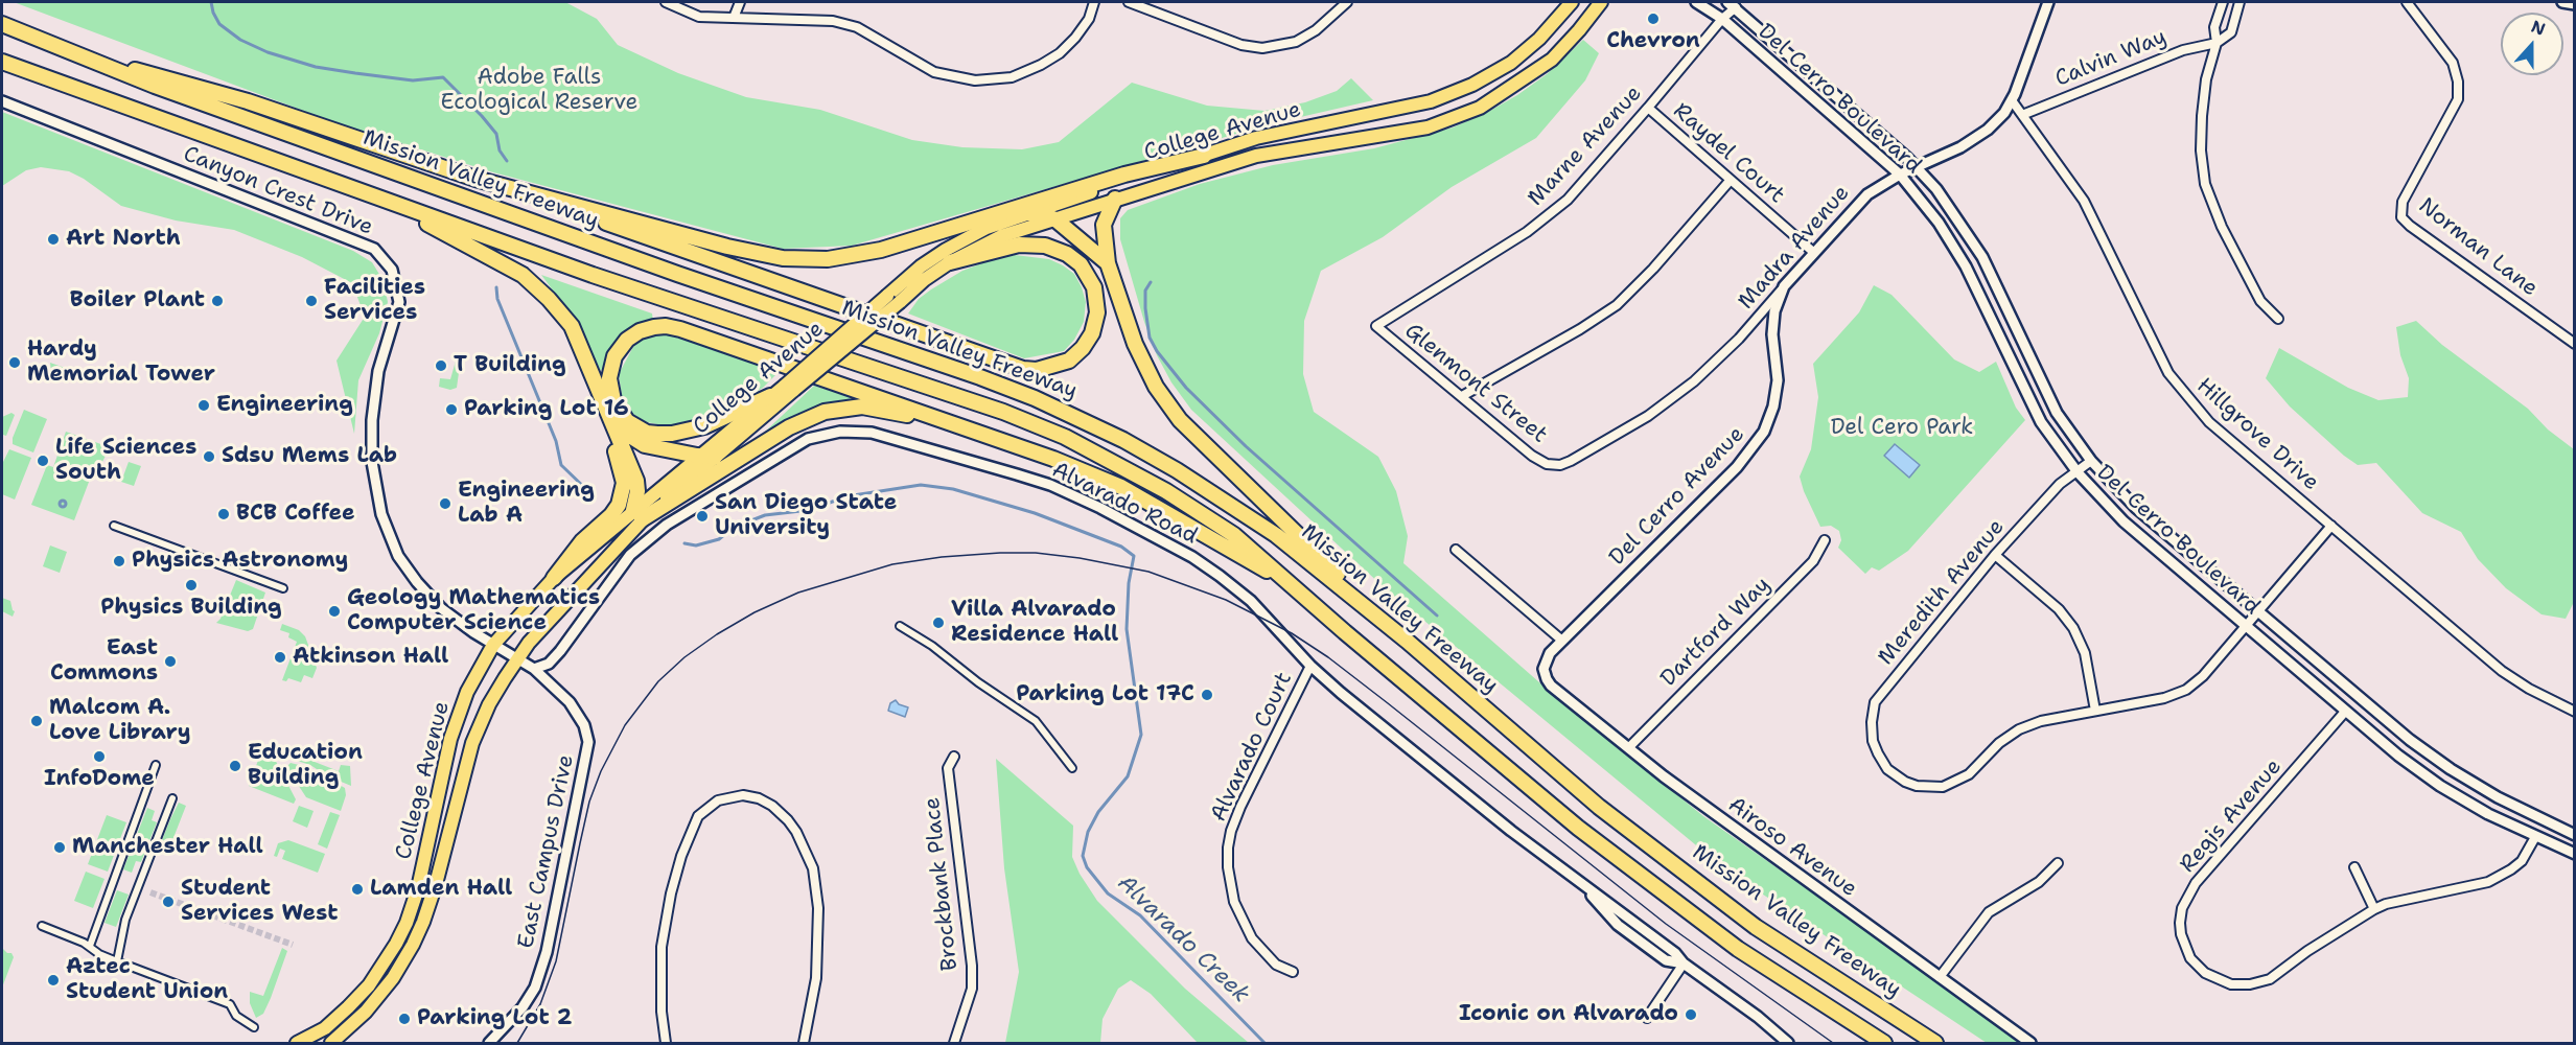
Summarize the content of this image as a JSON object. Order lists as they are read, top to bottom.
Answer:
{
  "streets": {
    "highway": ["Mission Valley Freeway"],
    "main road": ["College Avenue"],
    "street": [
      "Calvin Way",
      "Del Cerro Boulevard",
      "Marne Avenue",
      "Raydel Court",
      "Canyon Crest Drive",
      "Madra Avenue",
      "Norman Lane",
      "Glenmont Street",
      "Hillgrove Drive",
      "Del Cerro Avenue",
      "Alvarado Road",
      "Meredith Avenue",
      "Dartford Way",
      "Alvarado Court",
      "Regis Avenue",
      "Airoso Avenue",
      "East Campus Drive",
      "Brockbank Place"
    ]
  },
  "crossings": [
    ["Calvin Way", "Hillgrove Drive"],
    ["Del Cerro Boulevard", "Marne Avenue"],
    ["Del Cerro Boulevard", "Madra Avenue"],
    ["Del Cerro Boulevard", "Meredith Avenue"],
    ["Del Cerro Boulevard", "Regis Avenue"],
    ["College Avenue", "Canyon Crest Drive"],
    ["Marne Avenue", "Raydel Court"],
    ["Marne Avenue", "Glenmont Street"],
    ["Raydel Court", "Madra Avenue"],
    ["Madra Avenue", "Glenmont Street"],
    ["Madra Avenue", "Hillgrove Drive"],
    ["Madra Avenue", "Del Cerro Avenue"],
    ["Del Cerro Avenue", "Airoso Avenue"],
    ["Alvarado Road", "Alvarado Court"],
    ["Alvarado Road", "East Campus Drive"],
    ["Dartford Way", "Airoso Avenue"]
  ],
  "water": ["Alvarado Creek"],
  "parks": ["Adobe Falls Ecological Reserve", "Del Cero Park"],
  "places": [
    "Chevron",
    "Art North",
    "Boiler Plant",
    "Facilities Services",
    "Hardy Memorial Tower",
    "T Building",
    "Engineering",
    "Parking Lot 16",
    "Sdsu Mems Lab",
    "Life Sciences South",
    "Engineering Lab A",
    "BCB Coffee",
    "San Diego State University",
    "Physics Astronomy",
    "Physics Building",
    "Geology Mathematics Computer Science",
    "Villa Alvarado Residence Hall",
    "Atkinson Hall",
    "East Commons",
    "Parking Lot 17C",
    "Malcom A. Love Library",
    "InfoDome",
    "Education Building",
    "Manchester Hall",
    "Lamden Hall",
    "Student Services West",
    "Aztec Student Union",
    "Iconic on Alvarado",
    "Parking Lot 2"
  ],
  "north": "top"
}
